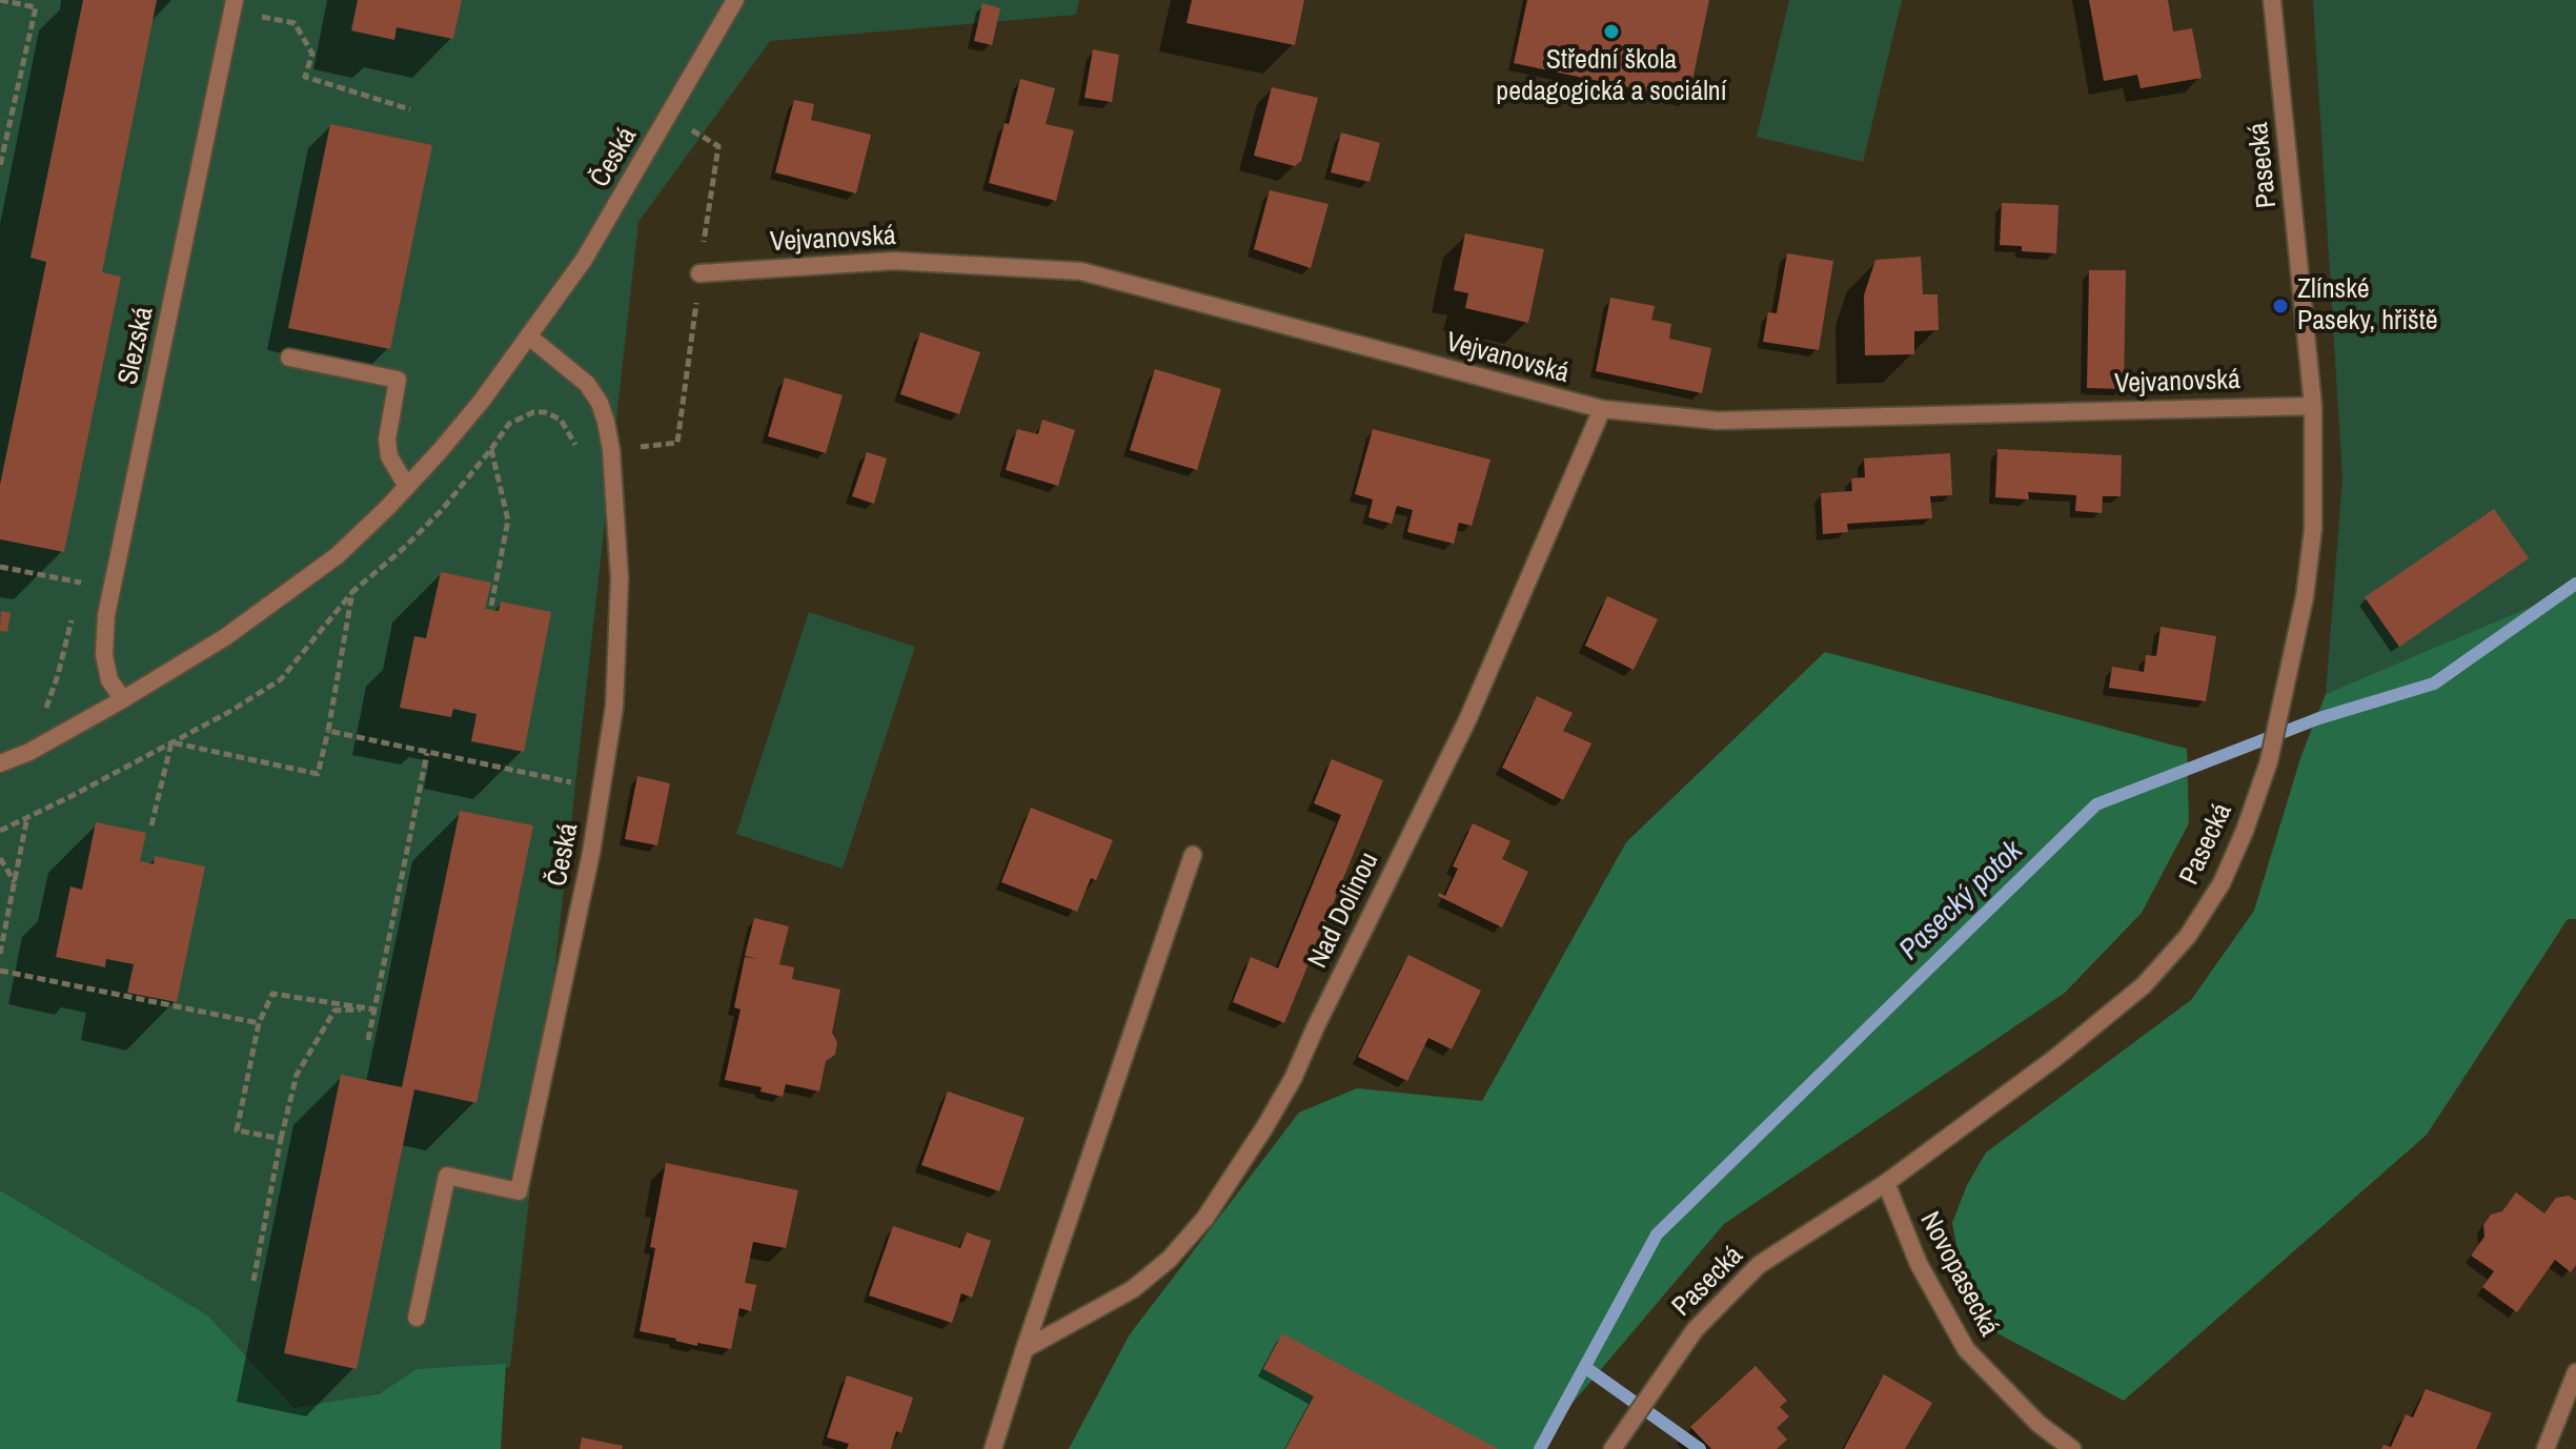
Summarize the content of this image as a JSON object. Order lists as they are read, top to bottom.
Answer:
{
  "streets": {
    "street": [
      "Česká",
      "Pasecká",
      "Vejvanovská",
      "Slezská",
      "Nad Dolinou",
      "Novopasecká"
    ]
  },
  "crossings": [
    ["Česká", "Slezská"],
    ["Pasecká", "Vejvanovská"],
    ["Pasecká", "Novopasecká"],
    ["Vejvanovská", "Nad Dolinou"]
  ],
  "water": ["Pasecký potok"],
  "places": ["Střední škola pedagogická a sociální", "Zlínské Paseky, hřiště"]
}
